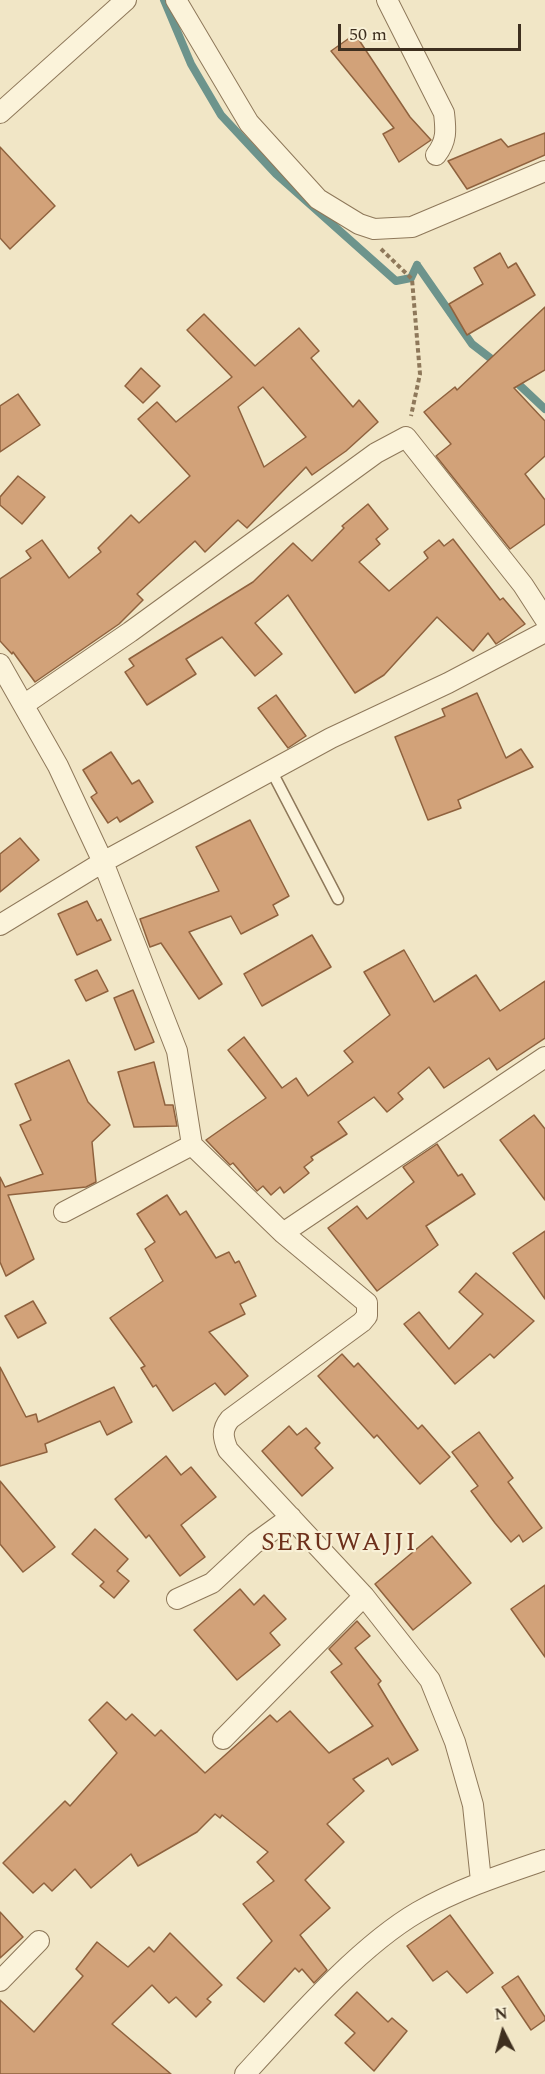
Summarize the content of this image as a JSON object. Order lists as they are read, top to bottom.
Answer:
{
  "districts": ["SERUWAJJI"],
  "scale_bar": "50 m",
  "north": "top"
}
